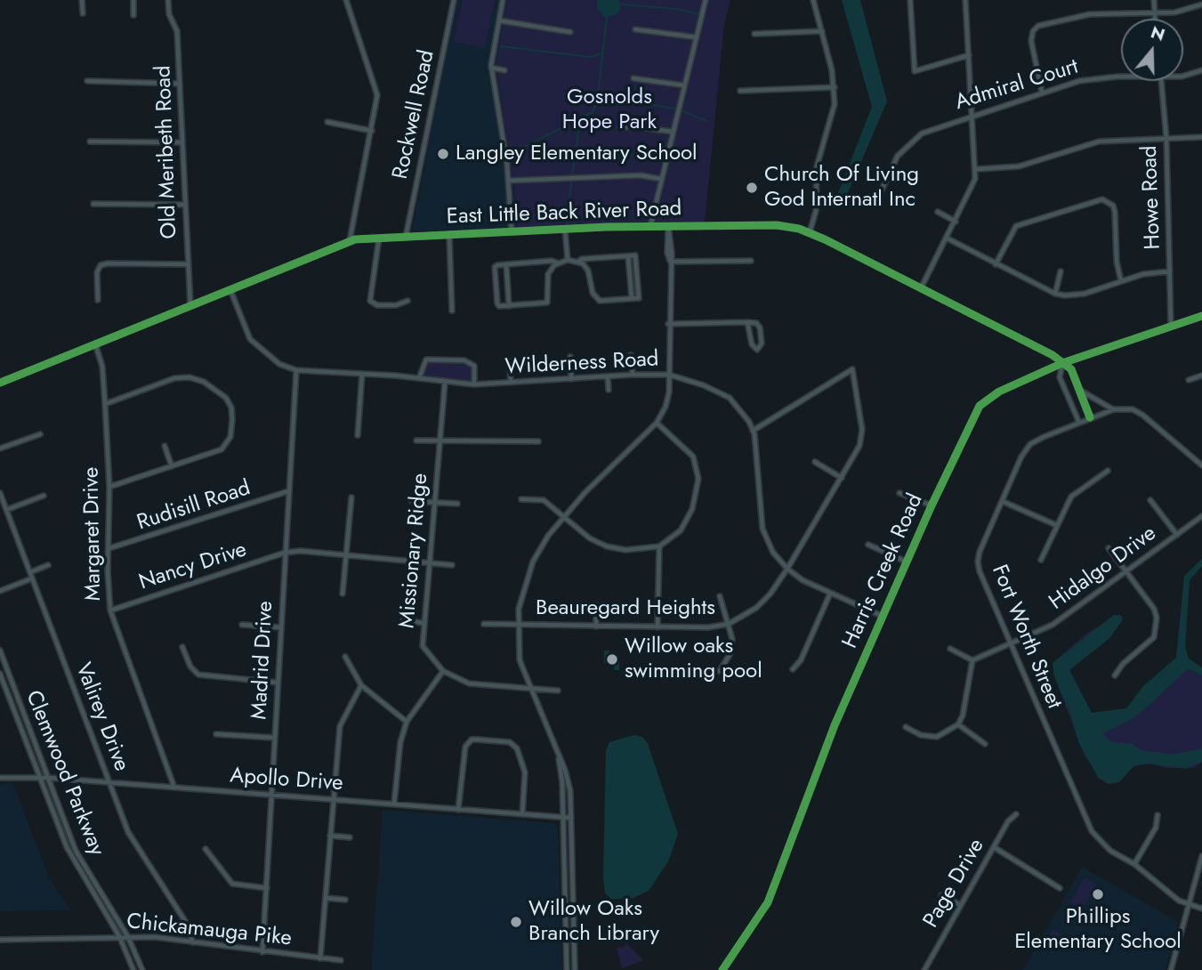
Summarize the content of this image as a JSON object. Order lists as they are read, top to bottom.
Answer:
{
  "streets": {
    "street": [
      "Admiral Court",
      "Rockwell Road",
      "Old Meribeth Road",
      "Howe Road",
      "East Little Back River Road",
      "Wilderness Road",
      "Rudisill Road",
      "Margaret Drive",
      "Missionary Ridge",
      "Nancy Drive",
      "Hidalgo Drive",
      "Harris Creek Road",
      "Beauregard Heights",
      "Fort Worth Street",
      "Madrid Drive",
      "Valirey Drive",
      "Clemwood Parkway",
      "Apollo Drive",
      "Page Drive",
      "Chickamauga Pike"
    ]
  },
  "crossings": [
    ["Rockwell Road", "East Little Back River Road"],
    ["Old Meribeth Road", "East Little Back River Road"],
    ["Howe Road", "Harris Creek Road"],
    ["East Little Back River Road", "Wilderness Road"],
    ["East Little Back River Road", "Margaret Drive"],
    ["East Little Back River Road", "Harris Creek Road"],
    ["East Little Back River Road", "Fort Worth Street"],
    ["Wilderness Road", "Missionary Ridge"],
    ["Wilderness Road", "Harris Creek Road"],
    ["Wilderness Road", "Beauregard Heights"],
    ["Wilderness Road", "Madrid Drive"],
    ["Rudisill Road", "Margaret Drive"],
    ["Rudisill Road", "Madrid Drive"],
    ["Margaret Drive", "Nancy Drive"],
    ["Margaret Drive", "Apollo Drive"],
    ["Missionary Ridge", "Nancy Drive"],
    ["Nancy Drive", "Madrid Drive"],
    ["Hidalgo Drive", "Fort Worth Street"],
    ["Madrid Drive", "Apollo Drive"],
    ["Madrid Drive", "Chickamauga Pike"],
    ["Valirey Drive", "Apollo Drive"],
    ["Valirey Drive", "Chickamauga Pike"],
    ["Clemwood Parkway", "Apollo Drive"],
    ["Clemwood Parkway", "Chickamauga Pike"]
  ],
  "parks": ["Gosnolds Hope Park"],
  "places": [
    "Langley Elementary School",
    "Church Of Living God Internatl Inc",
    "Willow oaks swimming pool",
    "Phillips Elementary School",
    "Willow Oaks Branch Library"
  ],
  "north": "top"
}
